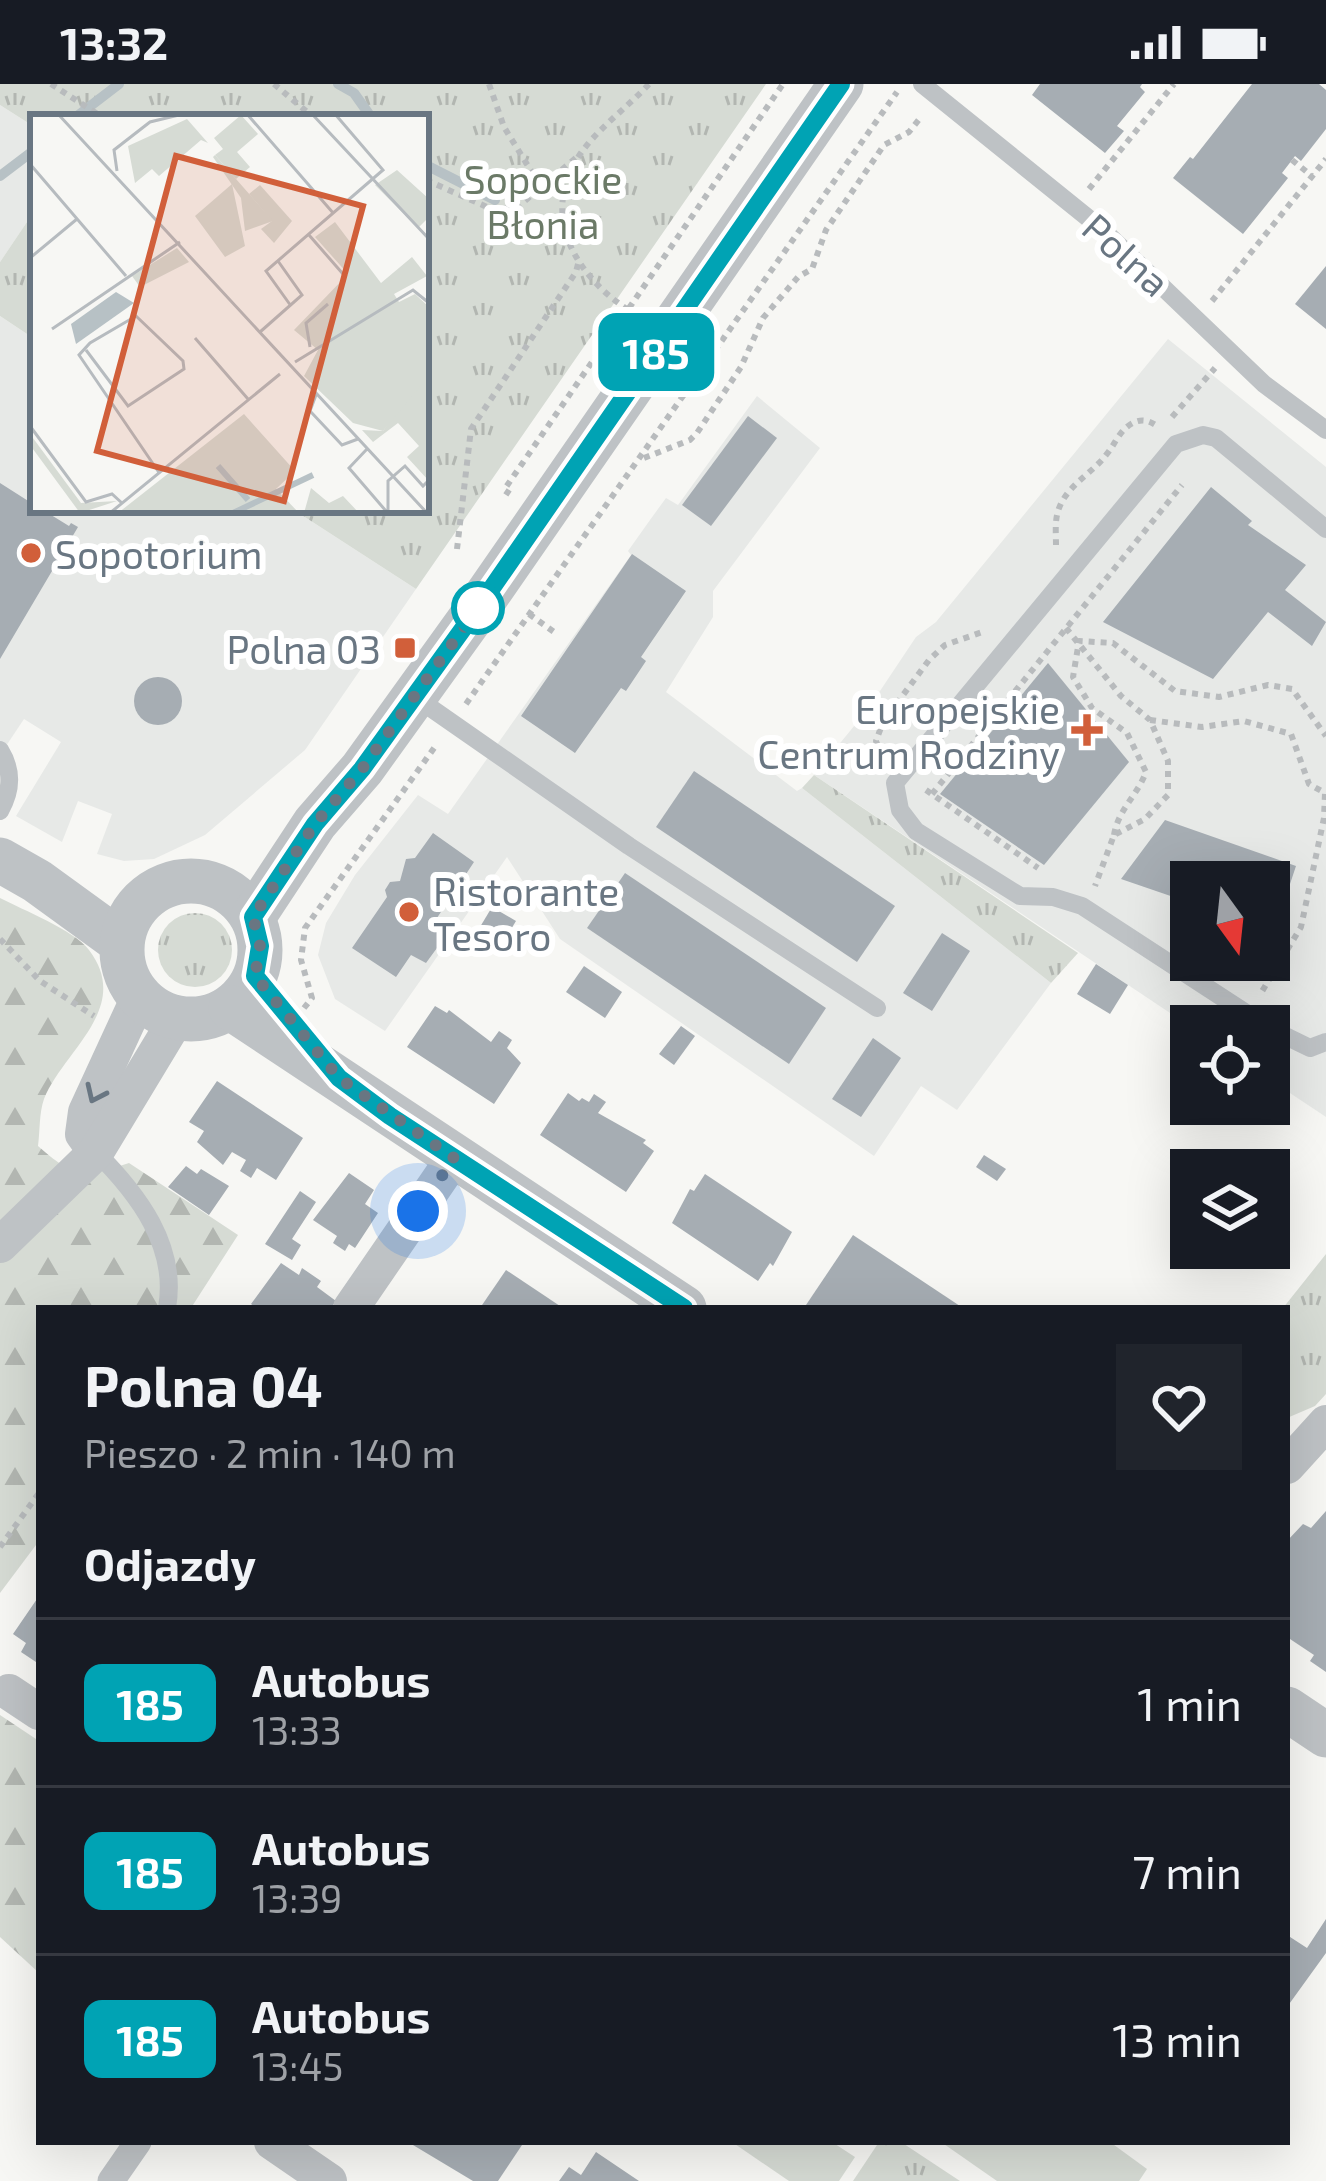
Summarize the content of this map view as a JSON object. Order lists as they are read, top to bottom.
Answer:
{
  "streets": {
    "lane": ["Polna"]
  },
  "parks": ["Sopockie Błonia"],
  "places": {
    "other": ["Sopotorium", "Ristorante Tesoro"],
    "transit": ["Polna 03"],
    "health": ["Europejskie Centrum Rodziny"]
  },
  "lines": ["bus line 185"],
  "north": "bottom",
  "page": {
    "status": "13:32",
    "on_map": "185",
    "heading": [
      ["Polna 04", "Pieszo · 2 min · 140 m"],
      "Odjazdy"
    ],
    "list": [
      {
        "mark": "185",
        "name": "Autobus",
        "note": "13:33",
        "value": "1 min"
      },
      {
        "mark": "185",
        "name": "Autobus",
        "note": "13:39",
        "value": "7 min"
      },
      {
        "mark": "185",
        "name": "Autobus",
        "note": "13:45",
        "value": "13 min"
      }
    ]
  }
}
